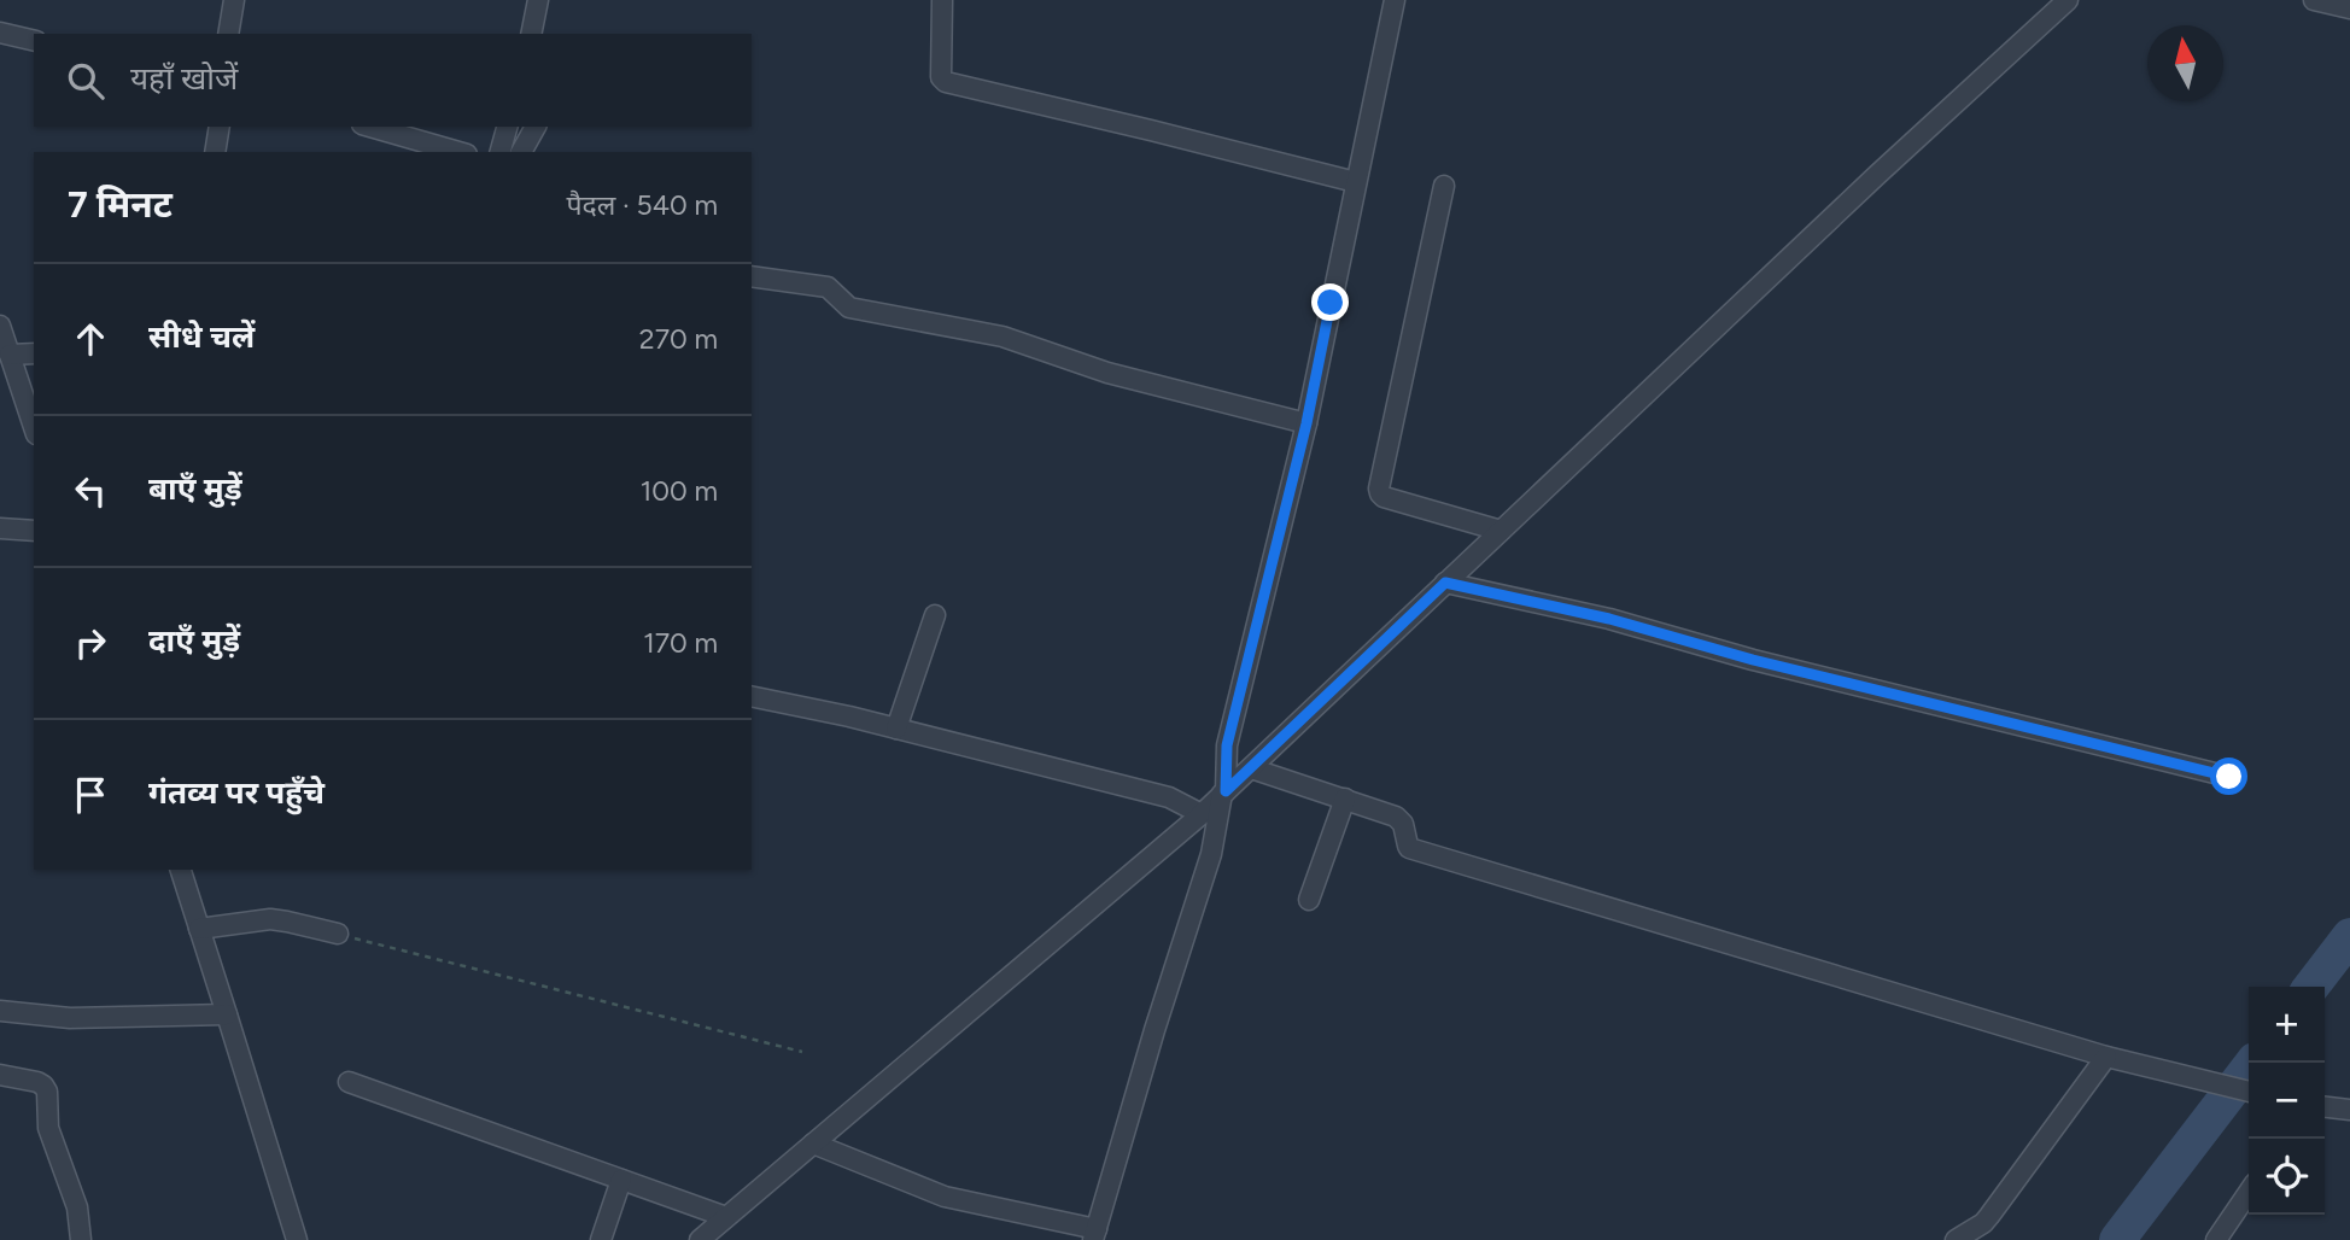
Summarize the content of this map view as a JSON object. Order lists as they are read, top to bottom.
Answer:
{
  "north": "top",
  "page": {
    "search": "यहाँ खोजें",
    "heading": ["7 मिनट", "पैदल · 540 m"],
    "list": [
      ["सीधे चलें", "270 m"],
      ["बाएँ मुड़ें", "100 m"],
      ["दाएँ मुड़ें", "170 m"],
      "गंतव्य पर पहुँचे"
    ],
    "map_buttons": ["+", "−"]
  }
}
